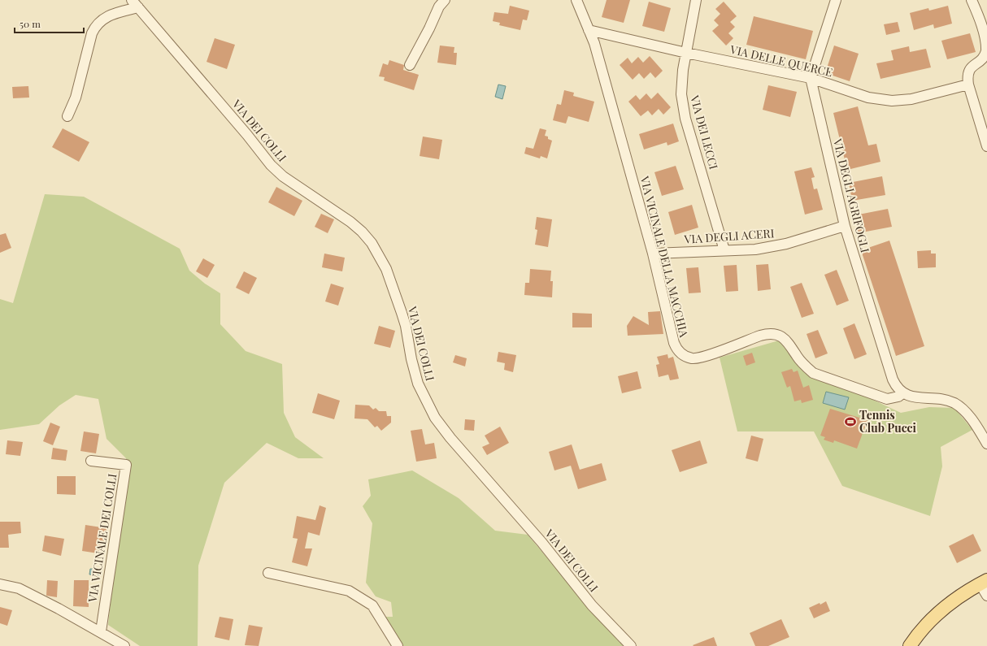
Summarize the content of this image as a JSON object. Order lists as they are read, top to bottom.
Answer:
{
  "streets": {
    "street": [
      "VIA DELLE QUERCE",
      "VIA DEI COLLI",
      "VIA DEI LECCI",
      "VIA DEGLI AGRIFOGLI",
      "VIA DEGLI ACERI",
      "VIA VICINALE DELLA MACCHIA",
      "VIA VICINALE DEI COLLI"
    ]
  },
  "crossings": [
    ["VIA DELLE QUERCE", "VIA DEI LECCI"],
    ["VIA DELLE QUERCE", "VIA DEGLI AGRIFOGLI"],
    ["VIA DELLE QUERCE", "VIA VICINALE DELLA MACCHIA"],
    ["VIA DEI LECCI", "VIA DEGLI ACERI"],
    ["VIA DEGLI AGRIFOGLI", "VIA DEGLI ACERI"],
    ["VIA DEGLI AGRIFOGLI", "VIA VICINALE DELLA MACCHIA"],
    ["VIA DEGLI ACERI", "VIA VICINALE DELLA MACCHIA"]
  ],
  "places": {
    "sports": ["Tennis Club Pucci"]
  },
  "scale_bar": "50 m"
}
